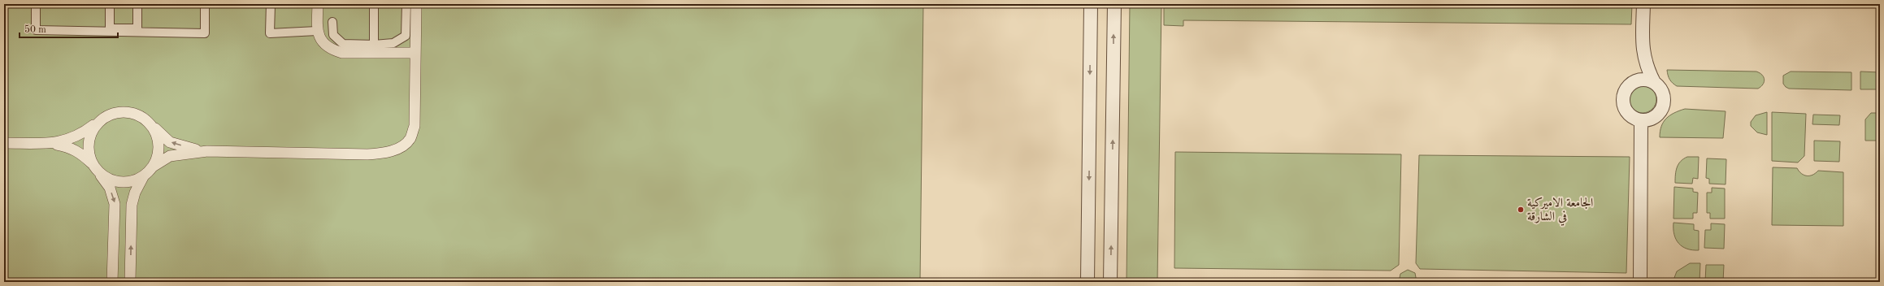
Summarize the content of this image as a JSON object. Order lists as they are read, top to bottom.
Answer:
{
  "places": ["الجامعة الاميركية في الشارقة"],
  "scale_bar": "50 m"
}
